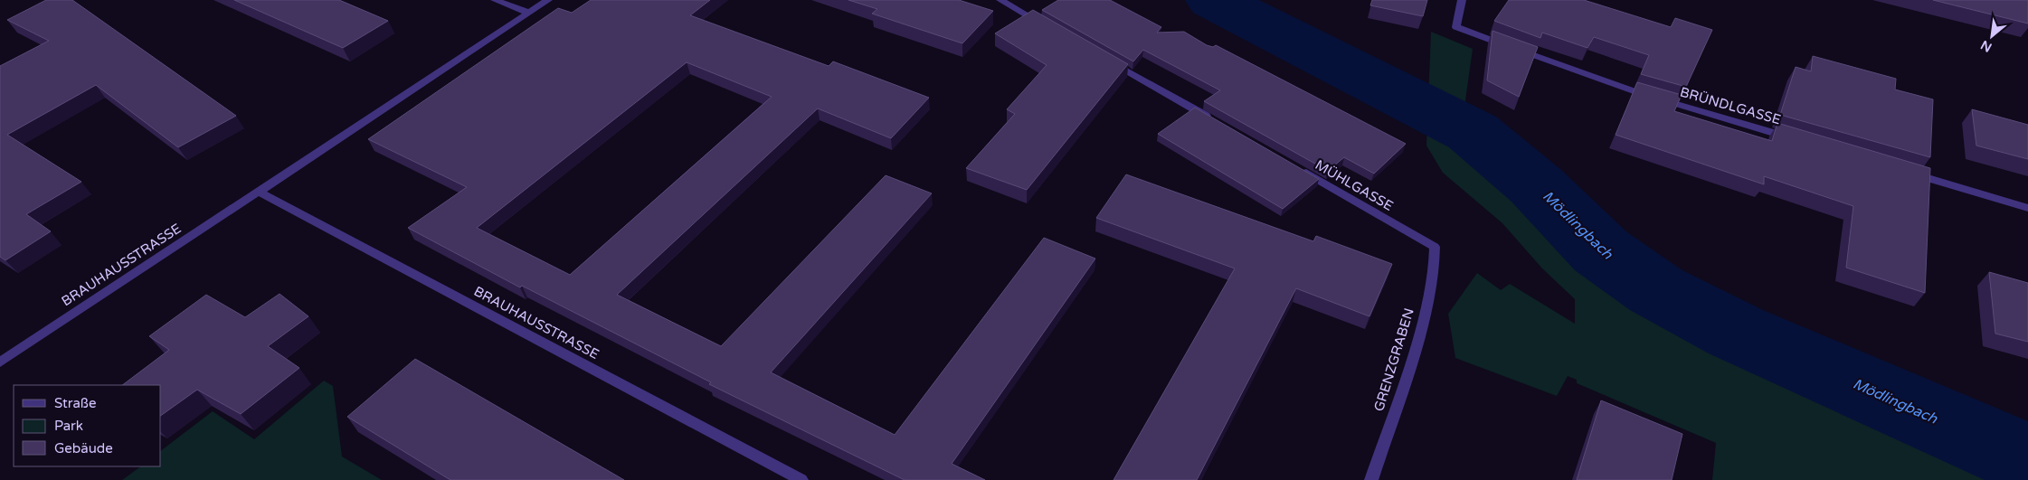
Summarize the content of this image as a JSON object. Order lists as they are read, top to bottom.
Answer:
{
  "streets": {
    "street": [
      "BRÜNDLGASSE",
      "MÜHLGASSE",
      "BRAUHAUSSTRASSE",
      "GRENZGRABEN"
    ]
  },
  "crossings": [
    ["MÜHLGASSE", "GRENZGRABEN"]
  ],
  "water": ["Mödlingbach"],
  "legend": ["Straße", "Park", "Gebäude"],
  "north": "bottom left"
}
